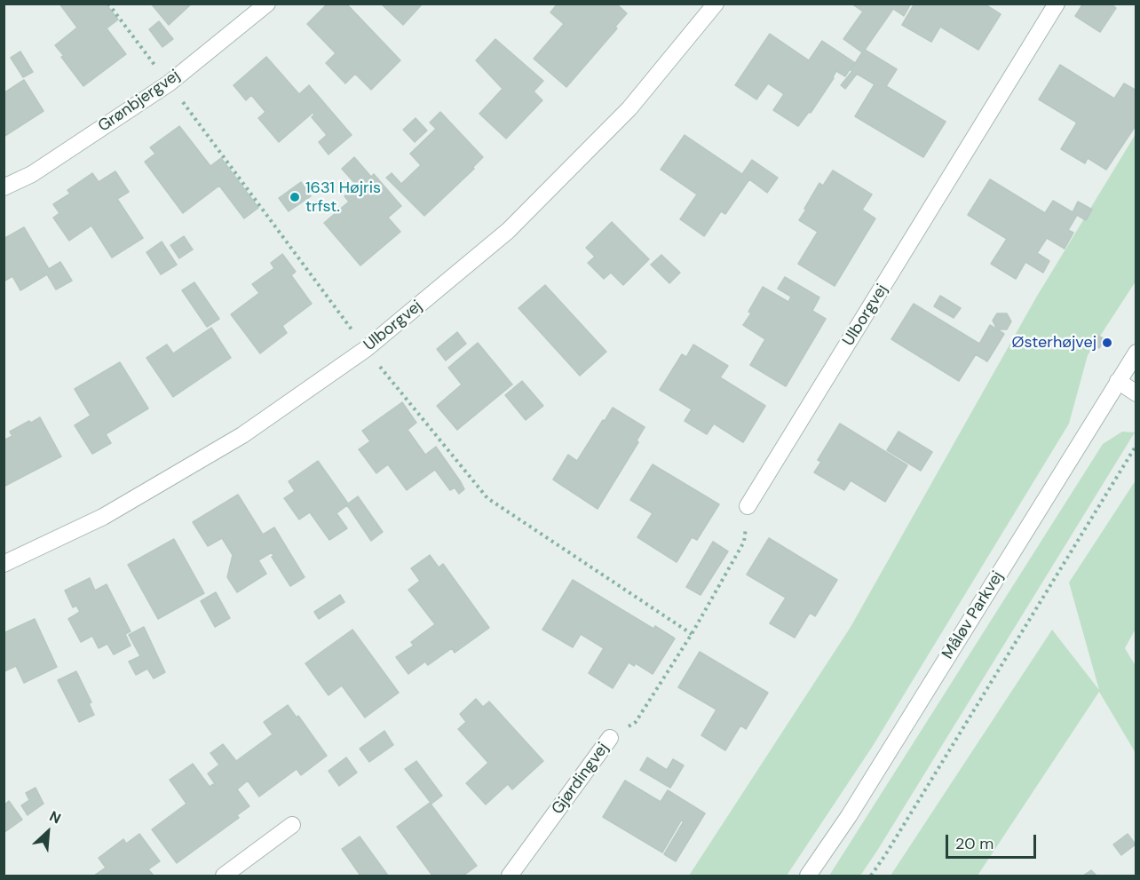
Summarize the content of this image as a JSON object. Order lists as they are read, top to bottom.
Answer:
{
  "streets": {
    "street": [
      "Grønbjergvej",
      "Ulborgvej",
      "Måløv Parkvej",
      "Gjørdingvej"
    ]
  },
  "crossings": [
    ["Ulborgvej", "Gjørdingvej"]
  ],
  "places": ["1631 Højris trfst.", "Østerhøjvej"],
  "scale_bar": "20 m",
  "north": "top right"
}
